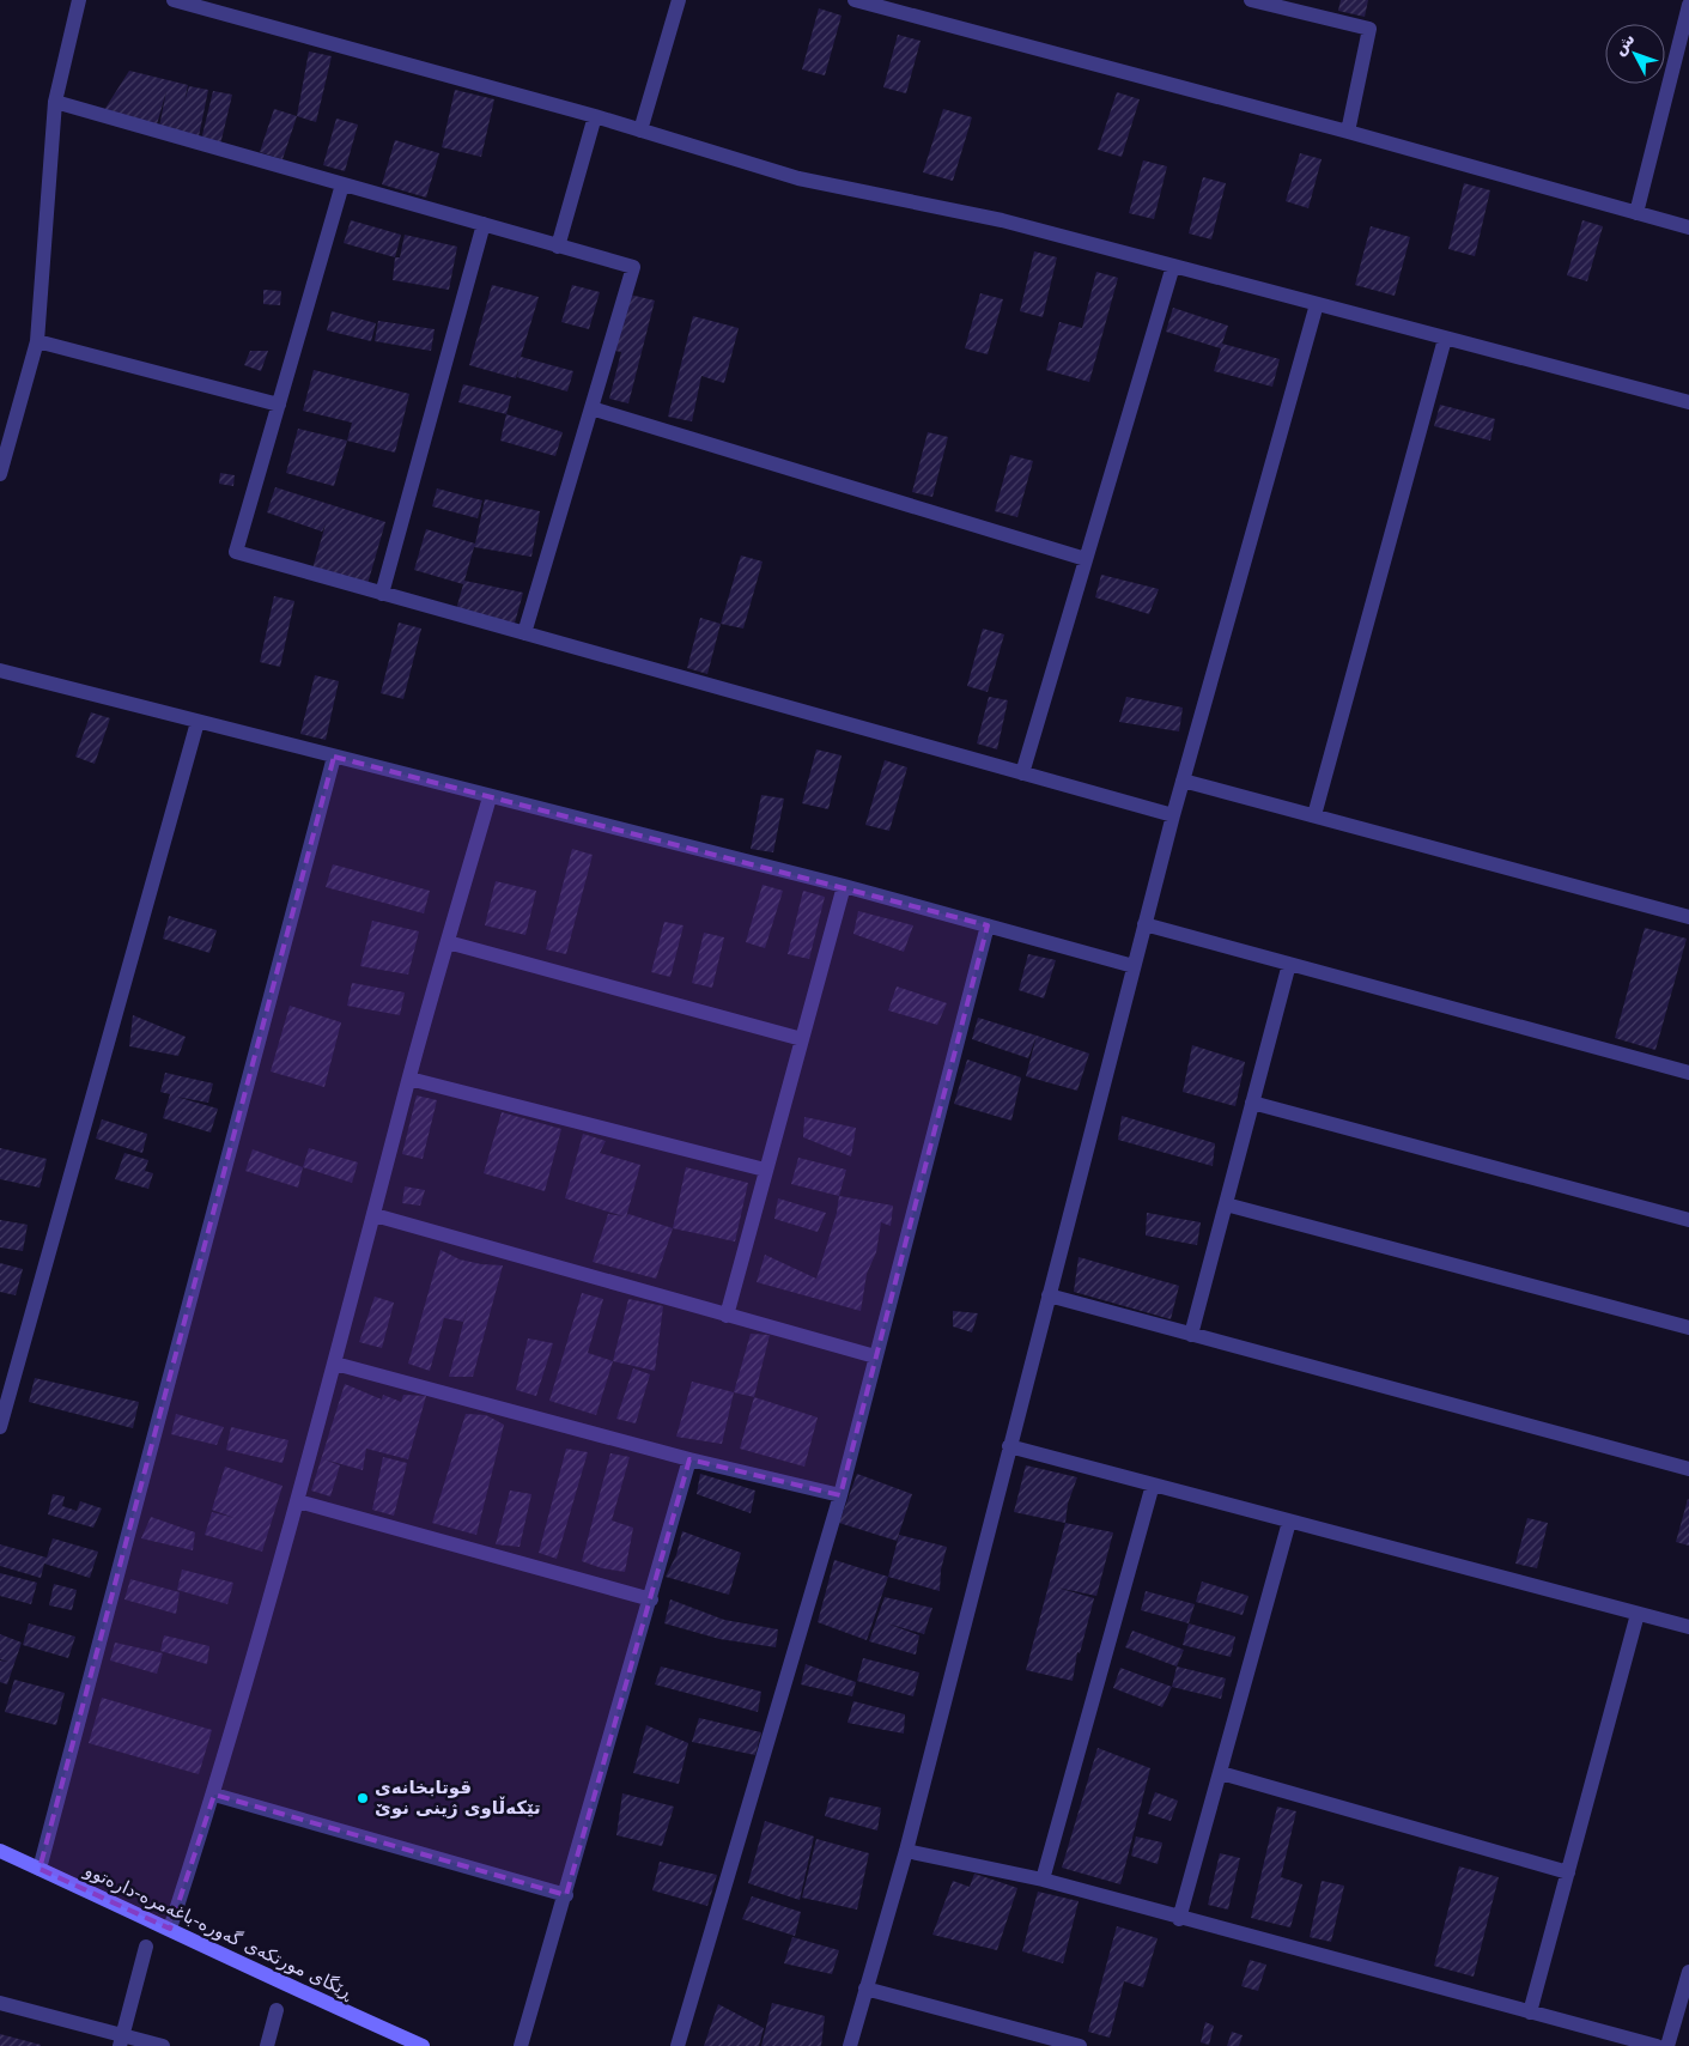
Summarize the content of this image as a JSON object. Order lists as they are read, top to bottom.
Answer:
{
  "streets": {
    "street": ["ڕێگای مورتکەی گەورە-باغەمرە-دارەتوو"]
  },
  "places": ["قوتابخانەی تێکەڵاوی ژینی نوێ"],
  "north": "top left"
}
